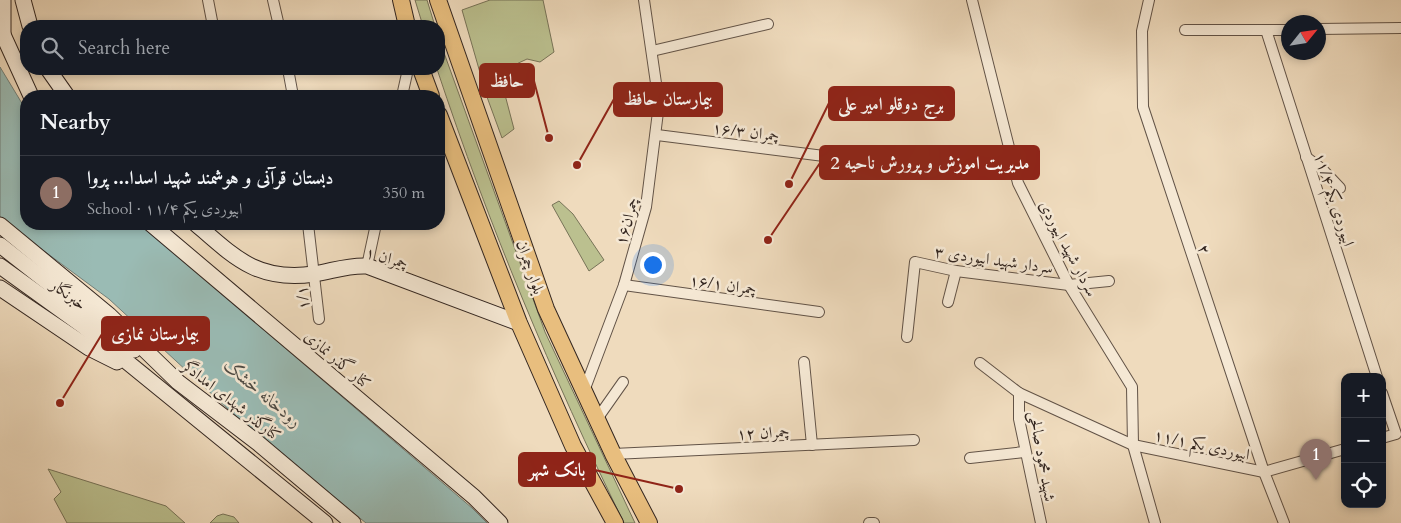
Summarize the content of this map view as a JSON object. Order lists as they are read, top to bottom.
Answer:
{
  "streets": {
    "main road": [
      "چمران ۱",
      "بلوار چمران",
      "خبرنگار",
      "کنار گذر نمازی",
      "کنارگذر شهدای امدادگر"
    ],
    "street": [
      "۱۶/۳ چمران",
      "۱۱/۴ ابیوردی یکم",
      "چمران۱۶",
      "سردار شهید ابیوردی",
      "۲",
      "۳ سردار شهید ابیوردی",
      "۱۶/۱ چمران",
      "۱/۱",
      "۱۲ چمران",
      "۱۱/۱ ابیوردی یکم",
      "شهید محمود صالحی"
    ]
  },
  "crossings": [
    ["۱۶/۳ چمران", "چمران۱۶"],
    ["چمران۱۶", "بلوار چمران"],
    ["چمران۱۶", "۱۶/۱ چمران"],
    ["سردار شهید ابیوردی", "۳ سردار شهید ابیوردی"],
    ["سردار شهید ابیوردی", "۱۱/۱ ابیوردی یکم"],
    ["سردار شهید ابیوردی", "شهید محمود صالحی"],
    ["۲", "۱۱/۱ ابیوردی یکم"],
    ["چمران ۱", "بلوار چمران"],
    ["چمران ۱", "۱/۱"],
    ["بلوار چمران", "۱۲ چمران"],
    ["۱۱/۱ ابیوردی یکم", "شهید محمود صالحی"]
  ],
  "water": ["رودخانه خشک"],
  "places": [
    "حافظ",
    "بیمارستان حافظ",
    "برج دوقلو امیر علی",
    "مدیریت اموزش و پرورش ناحیه 2",
    "بیمارستان نمازی",
    "بانک شهر"
  ],
  "north": "top right",
  "page": {
    "search": "Search here",
    "heading": "Nearby",
    "list": [
      {
        "mark": "1",
        "name": "دبستان قرآنی و هوشمند شهید اسدا... پروا",
        "note": "School · ۱۱/۴ ابیوردی یکم",
        "value": "350 m"
      }
    ],
    "map_buttons": ["+", "−"],
    "pins": "1"
  }
}
